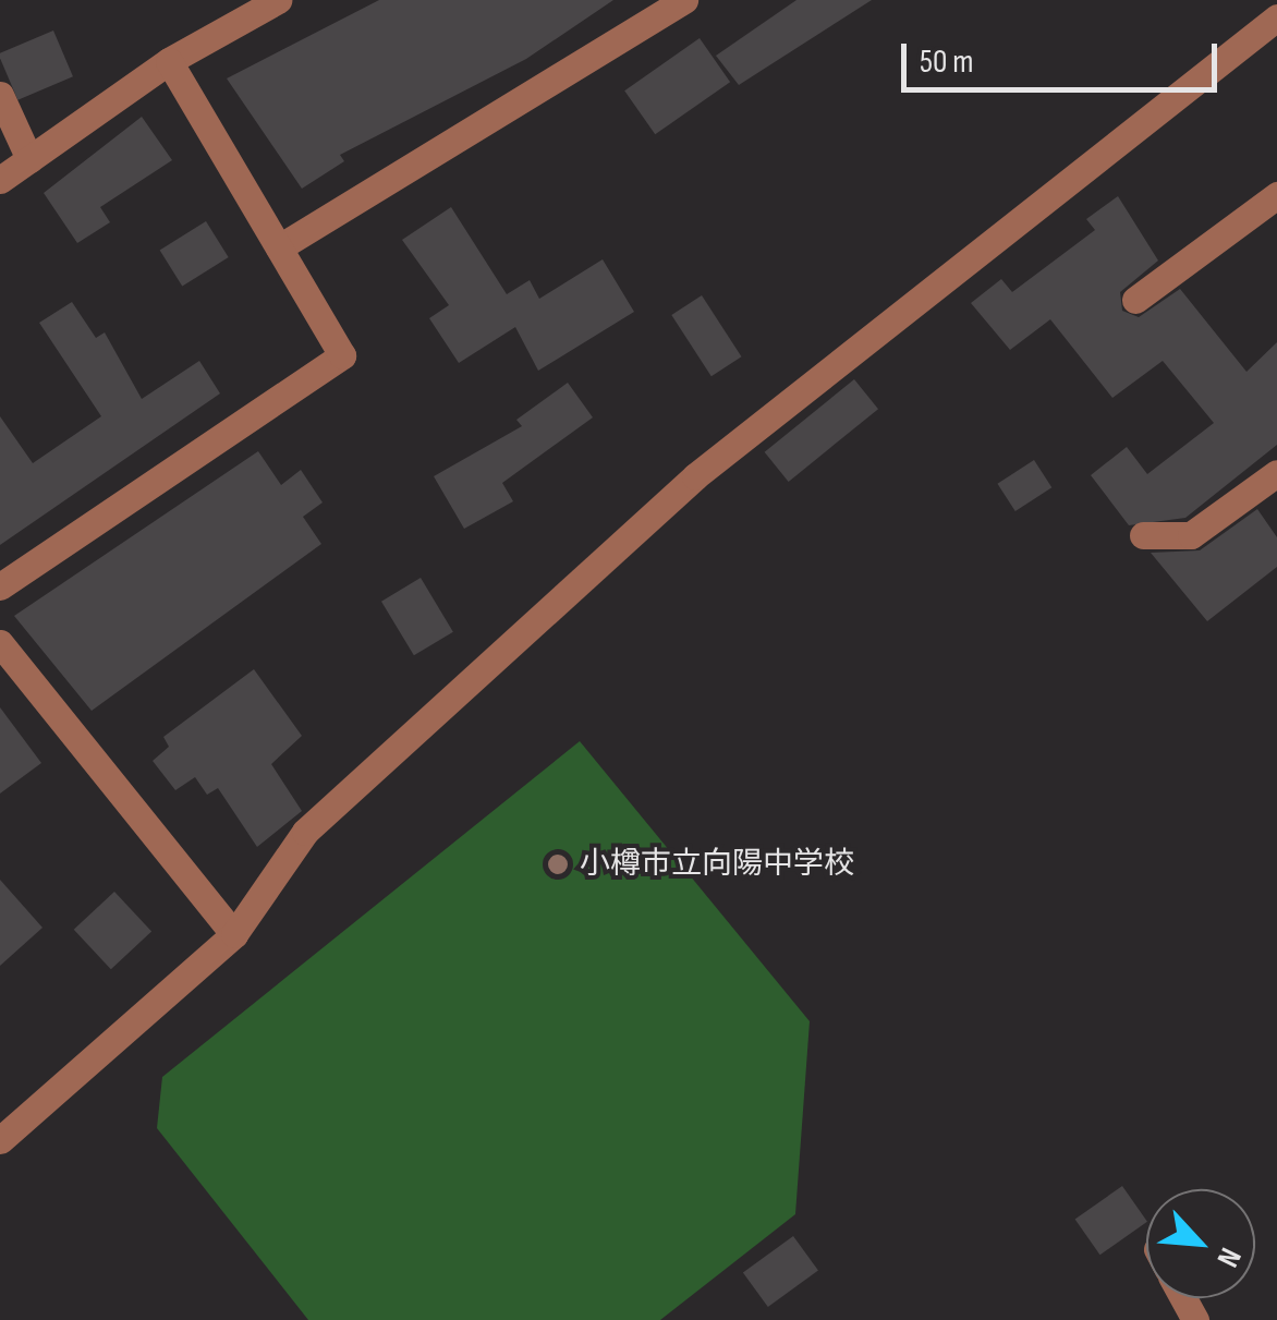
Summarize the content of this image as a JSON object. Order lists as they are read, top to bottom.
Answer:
{
  "places": ["小樽市立向陽中学校"],
  "scale_bar": "50 m",
  "north": "bottom right"
}
